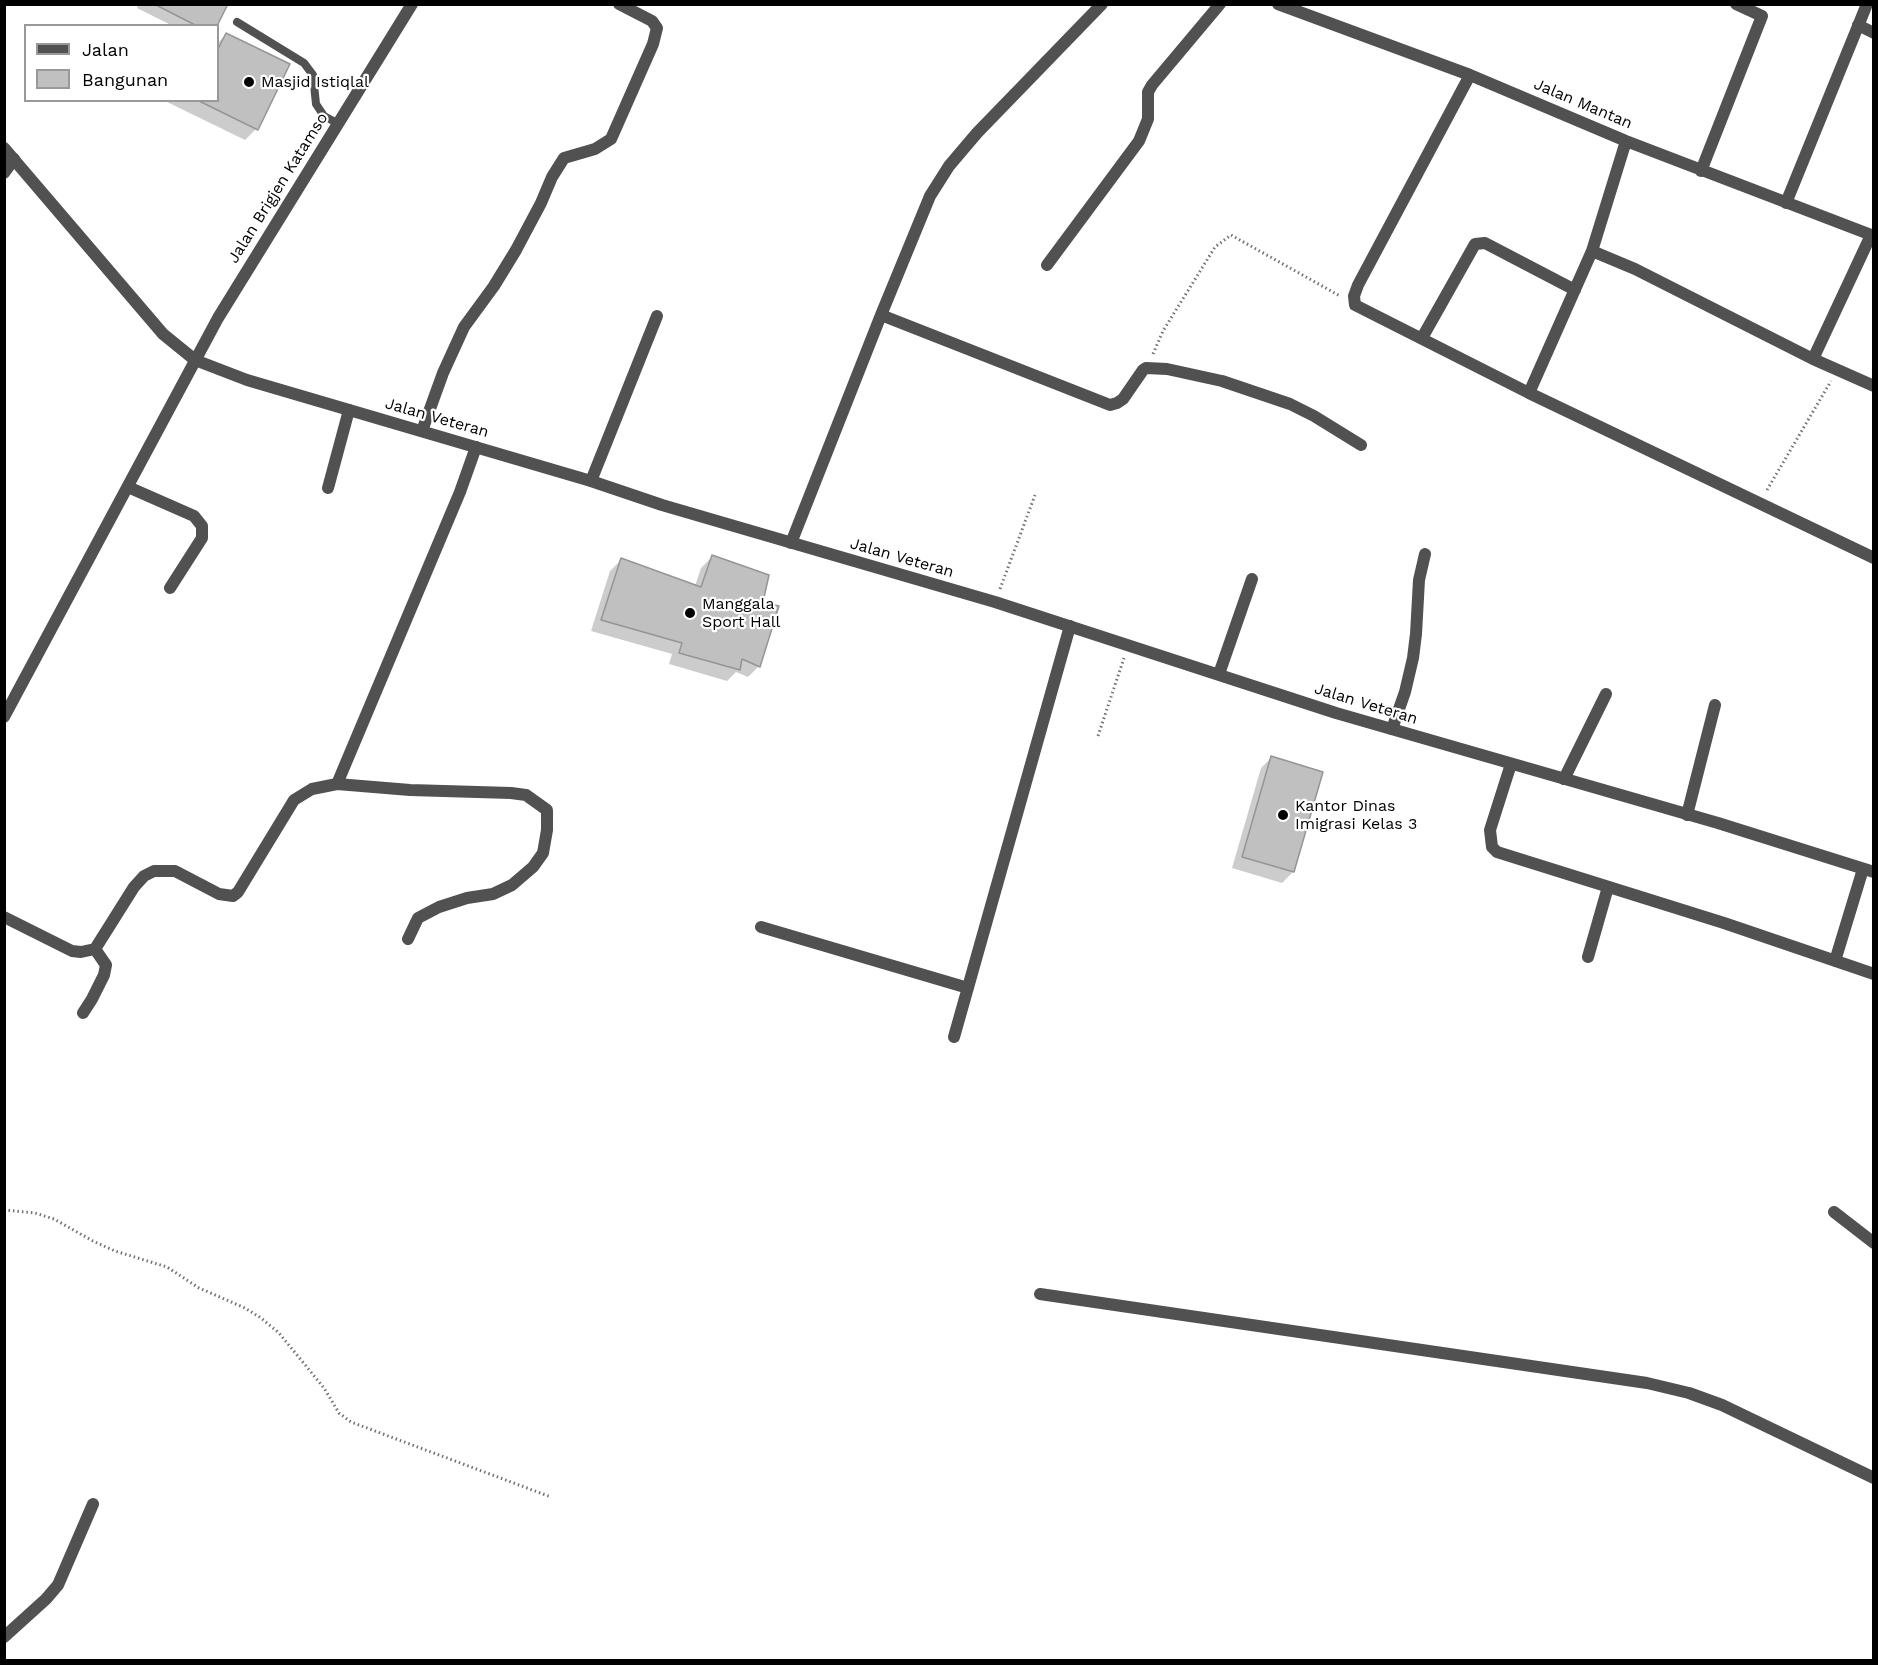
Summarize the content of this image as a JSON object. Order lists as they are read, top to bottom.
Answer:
{
  "streets": {
    "street": ["Jalan Mantan", "Jalan Brigjen Katamso", "Jalan Veteran"]
  },
  "crossings": [
    ["Jalan Brigjen Katamso", "Jalan Veteran"]
  ],
  "places": ["Masjid Istiqlal", "Manggala Sport Hall", "Kantor Dinas Imigrasi Kelas 3"],
  "legend": ["Jalan", "Bangunan"]
}
